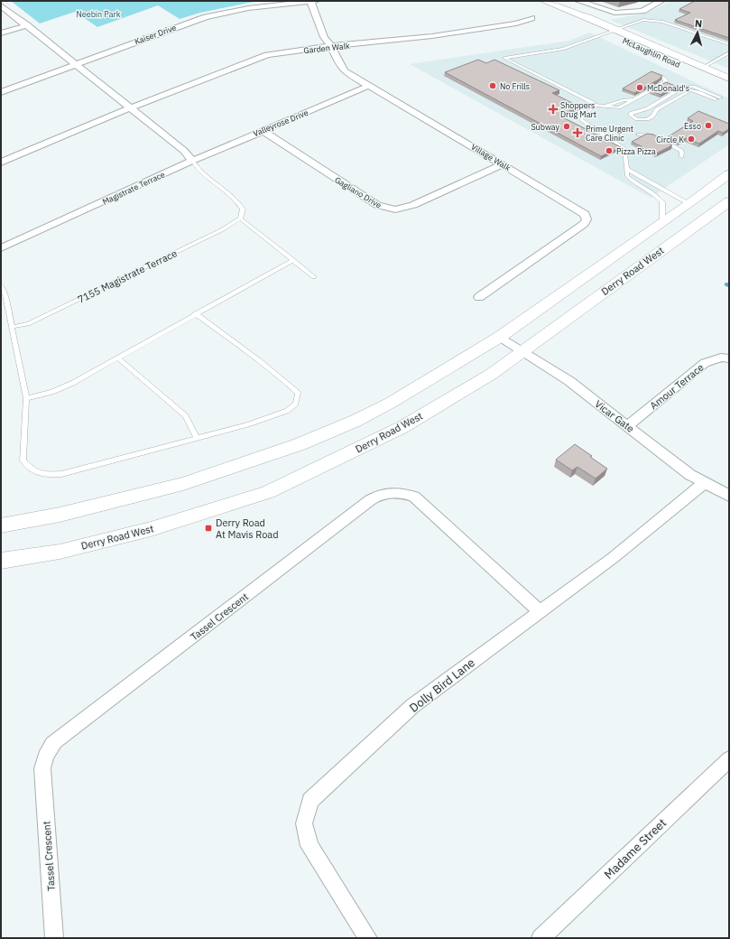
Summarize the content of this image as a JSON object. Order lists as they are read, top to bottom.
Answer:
{
  "streets": {
    "main road": ["Derry Road West"],
    "street": [
      "Kaiser Drive",
      "Garden Walk",
      "McLaughlin Road",
      "Valleyrose Drive",
      "Village Walk",
      "Magistrate Terrace",
      "Gagliano Drive",
      "Amour Terrace",
      "Vicar Gate",
      "Tassel Crescent",
      "Dolly Bird Lane",
      "Madame Street"
    ],
    "lane": ["7155 Magistrate Terrace"]
  },
  "crossings": [
    ["Kaiser Drive", "Village Walk"],
    ["Garden Walk", "Village Walk"],
    ["Valleyrose Drive", "Village Walk"],
    ["Valleyrose Drive", "Magistrate Terrace"],
    ["Valleyrose Drive", "Gagliano Drive"],
    ["Village Walk", "Gagliano Drive"],
    ["Derry Road West", "Vicar Gate"],
    ["Amour Terrace", "Vicar Gate"],
    ["Vicar Gate", "Dolly Bird Lane"],
    ["Tassel Crescent", "Dolly Bird Lane"]
  ],
  "parks": ["Neebin Park"],
  "places": {
    "other": [
      "No Frills",
      "McDonald's",
      "Esso",
      "Subway",
      "Circle K",
      "Pizza Pizza"
    ],
    "health": ["Shoppers Drug Mart", "Prime Urgent Care Clinic"],
    "transit": ["Derry Road At Mavis Road"]
  },
  "north": "top"
}
